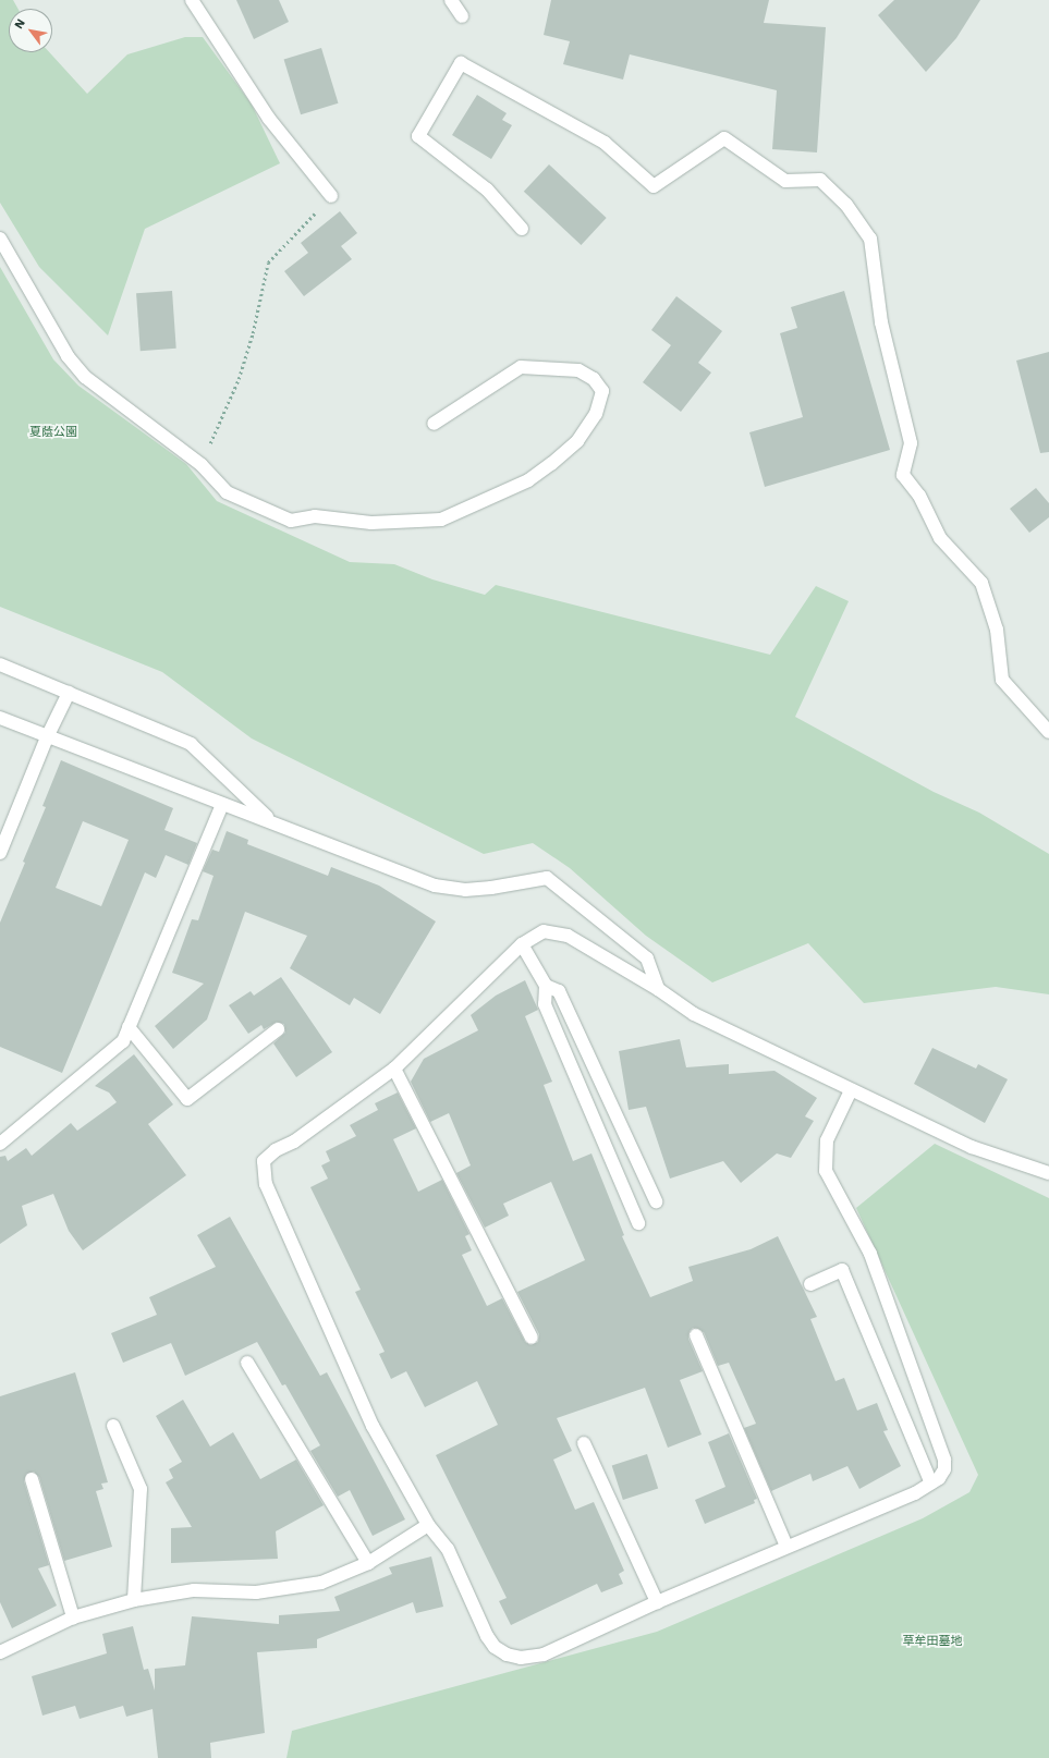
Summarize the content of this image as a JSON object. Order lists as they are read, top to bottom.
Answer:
{
  "parks": ["夏蔭公園", "草牟田墓地"],
  "north": "top left"
}
